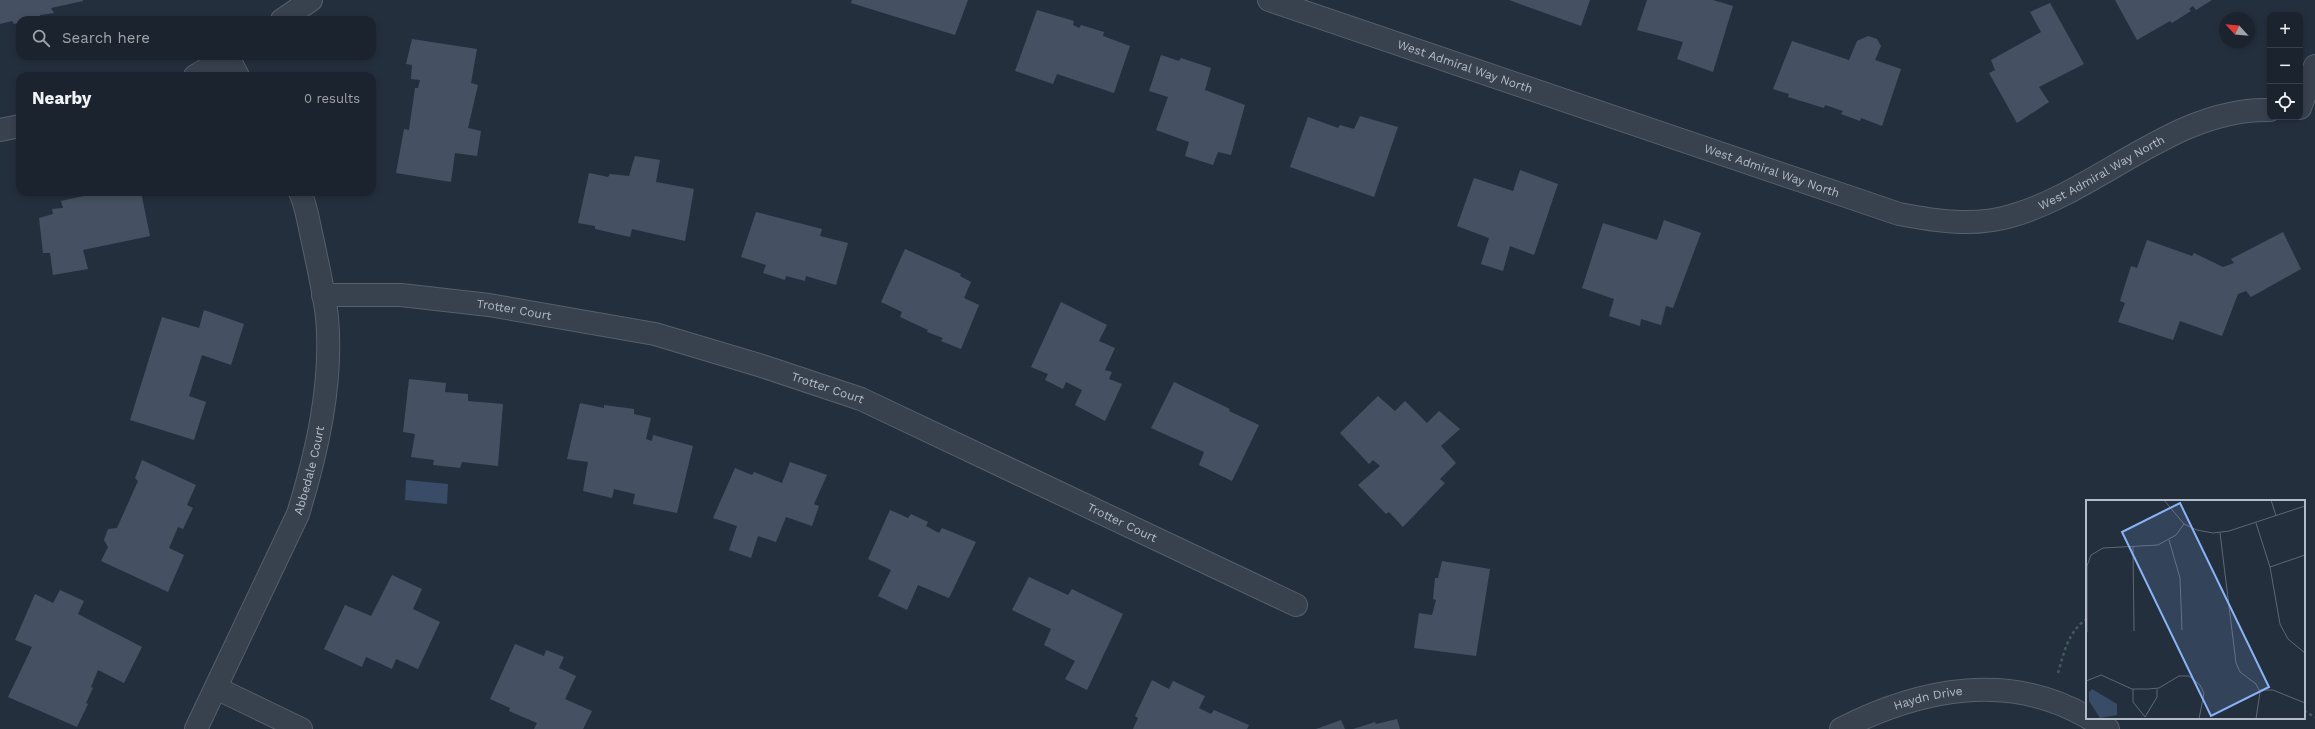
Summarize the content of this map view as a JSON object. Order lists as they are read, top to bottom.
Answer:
{
  "streets": {
    "street": [
      "West Admiral Way North",
      "Trotter Court",
      "Abbedale Court",
      "Haydn Drive"
    ]
  },
  "crossings": [
    ["Trotter Court", "Abbedale Court"]
  ],
  "north": "top left",
  "page": {
    "map_buttons": ["+", "−"],
    "search": "Search here",
    "heading": ["Nearby", "0 results"]
  }
}
